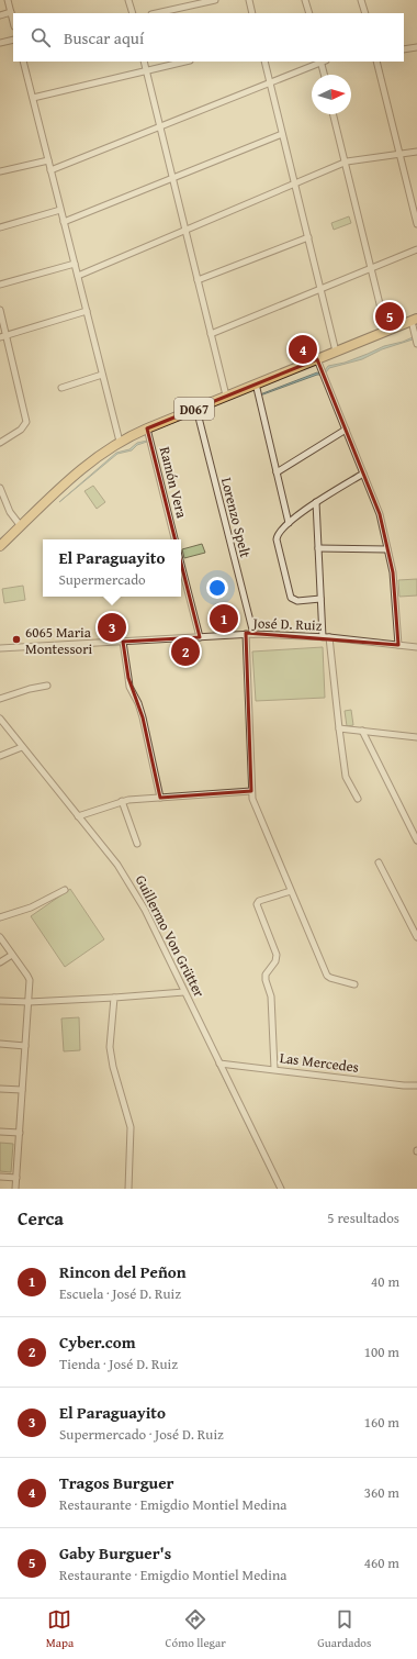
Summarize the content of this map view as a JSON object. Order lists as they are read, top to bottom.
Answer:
{
  "streets": {
    "main road": ["D067"],
    "street": [
      "Ramón Vera",
      "Lorenzo Spelt",
      "José D. Ruiz",
      "Guillermo Von Grütter",
      "Las Mercedes"
    ]
  },
  "crossings": [
    ["D067", "Ramón Vera"],
    ["D067", "Lorenzo Spelt"],
    ["Lorenzo Spelt", "José D. Ruiz"],
    ["Guillermo Von Grütter", "Las Mercedes"]
  ],
  "places": ["6065 Maria Montessori"],
  "north": "right",
  "page": {
    "search": "Buscar aquí",
    "pins": [
      "5",
      "4",
      "1",
      "3",
      "2"
    ],
    "popup": ["El Paraguayito", "Supermercado"],
    "heading": ["Cerca", "5 resultados"],
    "list": [
      {
        "mark": "1",
        "name": "Rincon del Peñon",
        "note": "Escuela · José D. Ruiz",
        "value": "40 m"
      },
      {
        "mark": "2",
        "name": "Cyber.com",
        "note": "Tienda · José D. Ruiz",
        "value": "100 m"
      },
      {
        "mark": "3",
        "name": "El Paraguayito",
        "note": "Supermercado · José D. Ruiz",
        "value": "160 m"
      },
      {
        "mark": "4",
        "name": "Tragos Burguer",
        "note": "Restaurante · Emigdio Montiel Medina",
        "value": "360 m"
      },
      {
        "mark": "5",
        "name": "Gaby Burguer's",
        "note": "Restaurante · Emigdio Montiel Medina",
        "value": "460 m"
      }
    ],
    "nav": ["Mapa", "Cómo llegar", "Guardados"]
  }
}
